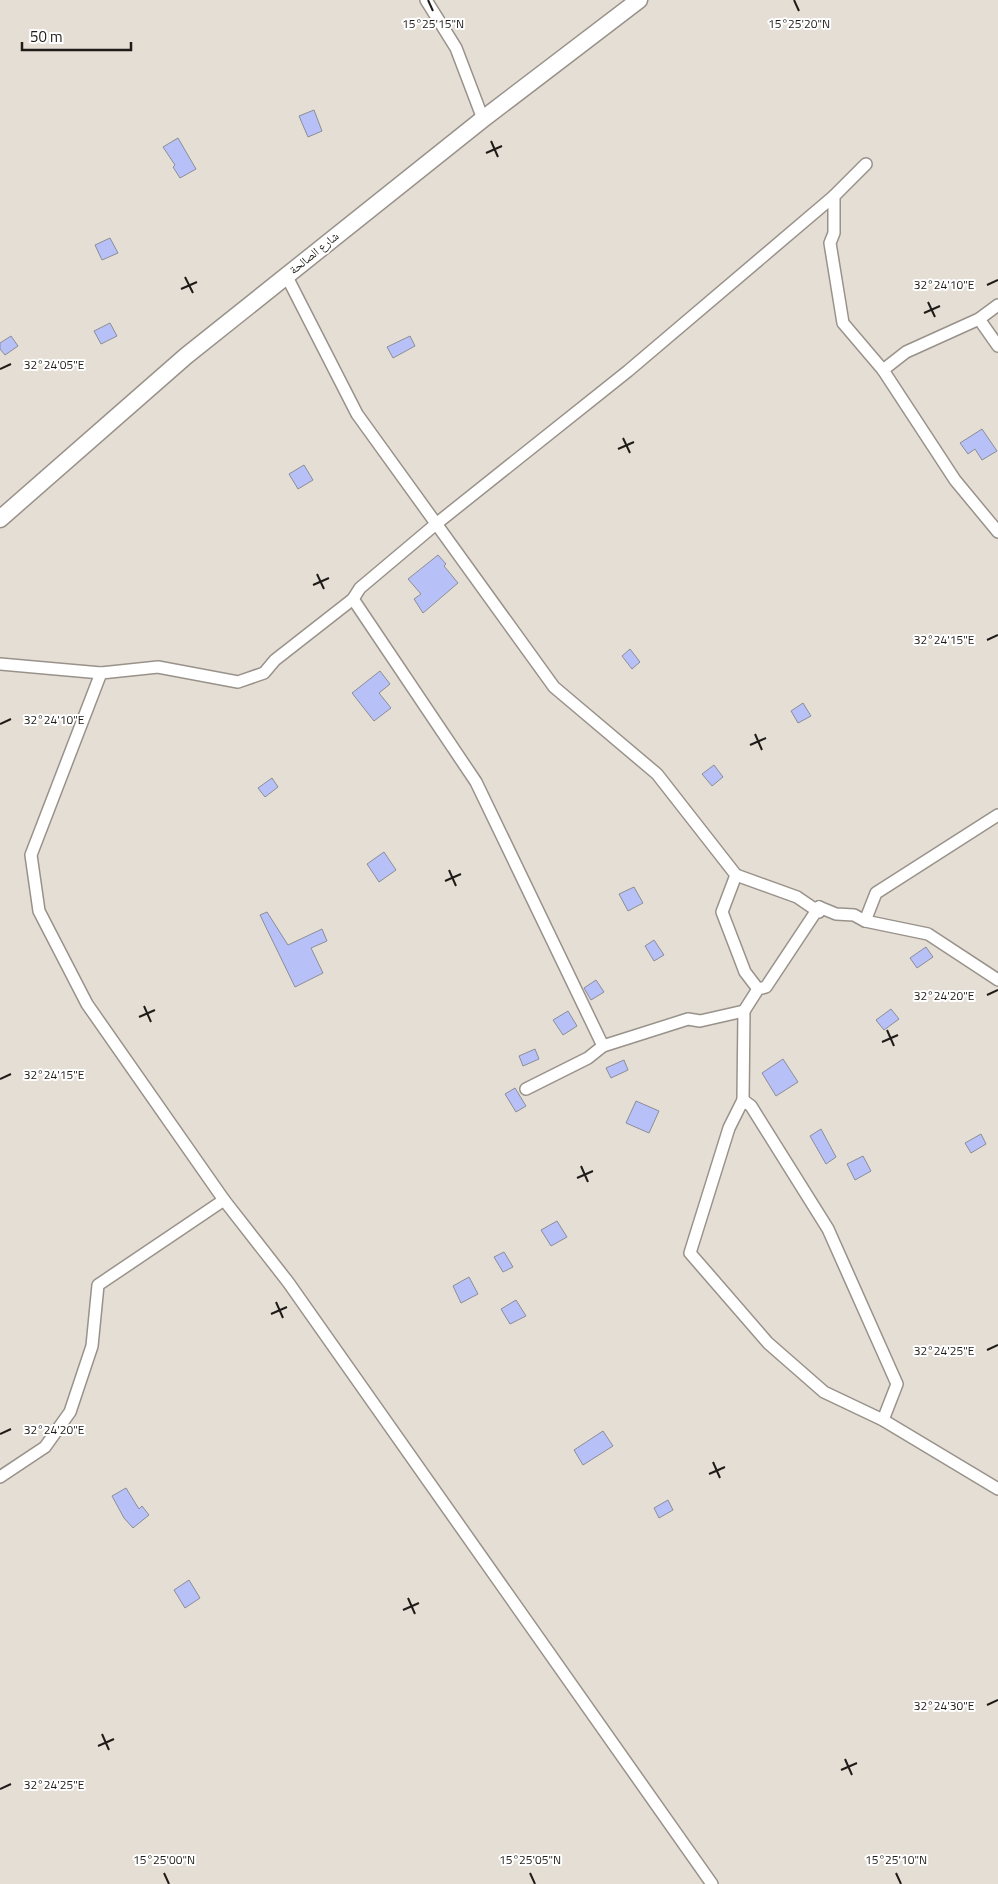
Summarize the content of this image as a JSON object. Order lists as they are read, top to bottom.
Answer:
{
  "streets": {
    "main road": ["شارع الصالحة"]
  },
  "scale_bar": "50 m",
  "coordinates": [
    "15°25'15\"N",
    "15°25'20\"N",
    "32°24'10\"E",
    "32°24'05\"E",
    "32°24'15\"E",
    "32°24'20\"E",
    "32°24'25\"E",
    "32°24'30\"E",
    "15°25'00\"N",
    "15°25'05\"N",
    "15°25'10\"N"
  ]
}
